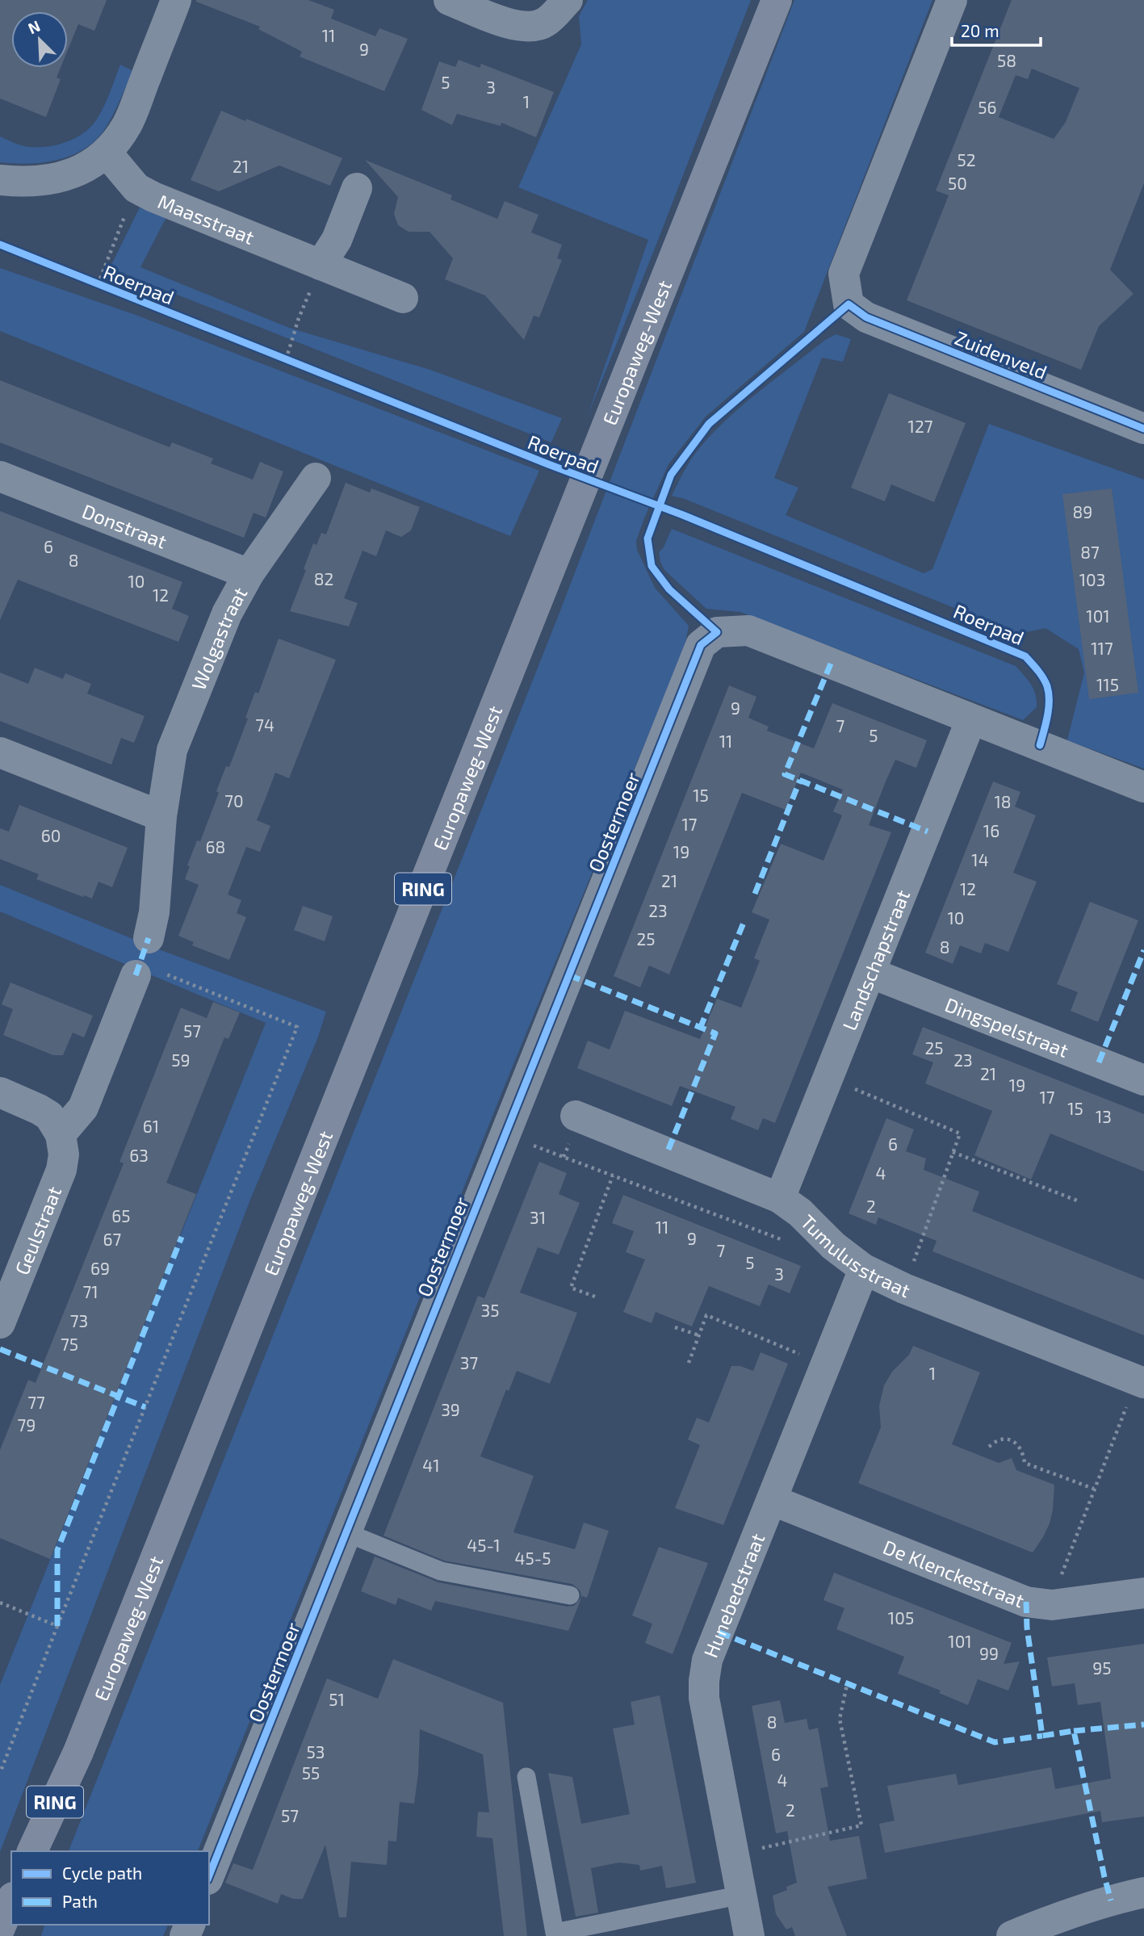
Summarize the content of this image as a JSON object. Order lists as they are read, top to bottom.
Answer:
{
  "streets": {
    "main road": ["Europaweg-West", "RING"],
    "street": [
      "Maasstraat",
      "Zuidenveld",
      "Donstraat",
      "Wolgastraat",
      "Oostermoer",
      "Landschapstraat",
      "Dingspelstraat",
      "Geulstraat",
      "Tumulusstraat",
      "De Klenckestraat",
      "Hunebedstraat"
    ],
    "cycle path": ["Roerpad"]
  },
  "crossings": [
    ["Donstraat", "Wolgastraat"],
    ["Oostermoer", "Landschapstraat"],
    ["Landschapstraat", "Dingspelstraat"],
    ["Landschapstraat", "Tumulusstraat"],
    ["Tumulusstraat", "Hunebedstraat"],
    ["De Klenckestraat", "Hunebedstraat"]
  ],
  "house_numbers": [
    "11",
    "9",
    "58",
    "5",
    "3",
    "1",
    "56",
    "52",
    "21",
    "50",
    "127",
    "89",
    "6",
    "87",
    "8",
    "82",
    "103",
    "10",
    "12",
    "101",
    "117",
    "115",
    "9",
    "74",
    "7",
    "5",
    "11",
    "15",
    "70",
    "18",
    "17",
    "16",
    "60",
    "68",
    "19",
    "14",
    "21",
    "12",
    "23",
    "10",
    "25",
    "8",
    "57",
    "25",
    "59",
    "23",
    "21",
    "19",
    "17",
    "15",
    "13",
    "61",
    "6",
    "63",
    "4",
    "2",
    "65",
    "31",
    "11",
    "9",
    "67",
    "7",
    "5",
    "69",
    "3",
    "71",
    "35",
    "73",
    "75",
    "37",
    "1",
    "77",
    "39",
    "79",
    "41",
    "45-1",
    "45-5",
    "105",
    "101",
    "99",
    "95",
    "51",
    "8",
    "53",
    "6",
    "55",
    "4",
    "2",
    "57"
  ],
  "legend": ["Cycle path", "Path"],
  "scale_bar": "20 m",
  "north": "top left"
}
